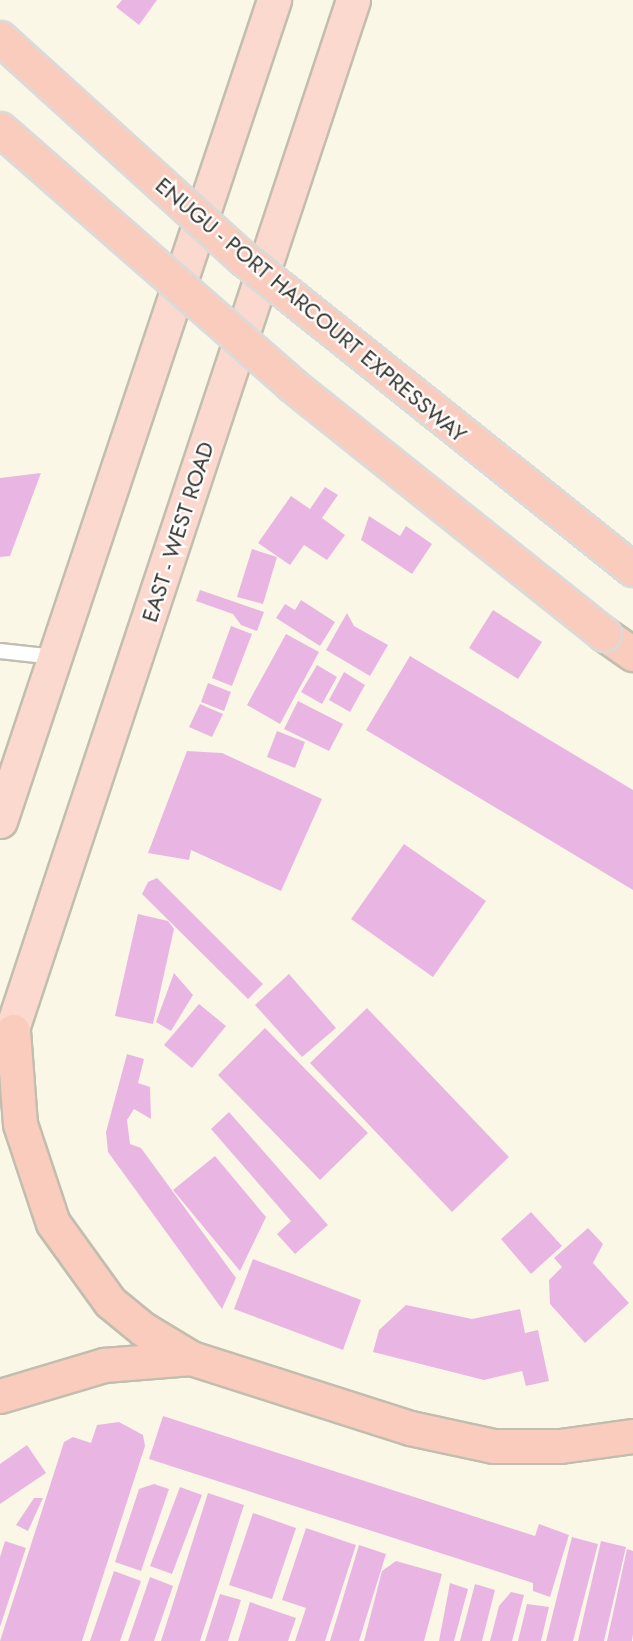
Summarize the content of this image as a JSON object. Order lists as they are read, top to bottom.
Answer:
{
  "streets": {
    "highway": ["ENUGU - PORT HARCOURT EXPRESSWAY"],
    "main road": ["EAST - WEST ROAD"]
  }
}
